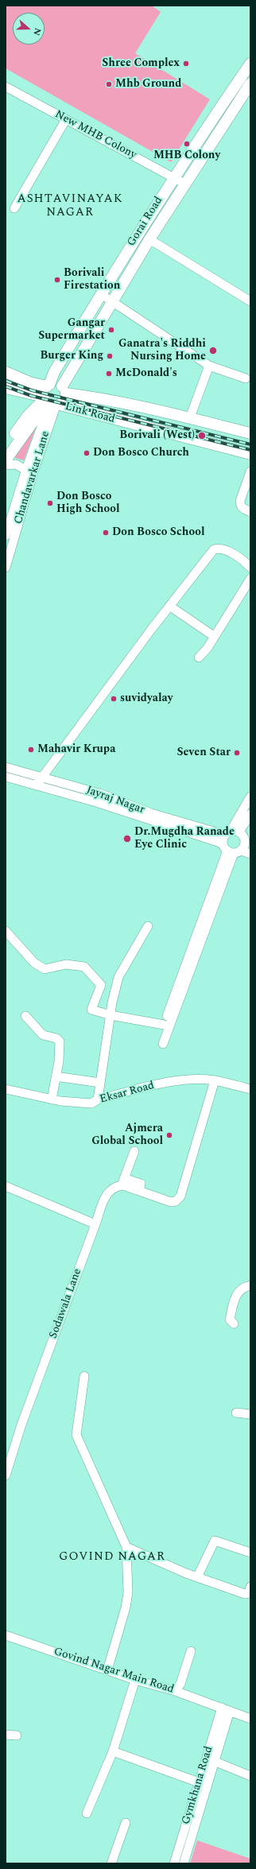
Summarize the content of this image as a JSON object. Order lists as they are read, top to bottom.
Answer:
{
  "streets": {
    "main road": ["Gorai Road", "Link Road"],
    "street": [
      "New MHB Colony",
      "Chandavarkar Lane",
      "Jayraj Nagar",
      "Eksar Road",
      "Sodawala Lane",
      "Govind Nagar Main Road",
      "Gymkhana Road"
    ]
  },
  "crossings": [
    ["New MHB Colony", "Gorai Road"],
    ["Gorai Road", "Link Road"],
    ["Gorai Road", "Chandavarkar Lane"],
    ["Link Road", "Chandavarkar Lane"],
    ["Govind Nagar Main Road", "Gymkhana Road"]
  ],
  "districts": ["ASHTAVINAYAK NAGAR", "GOVIND NAGAR"],
  "places": [
    "Shree Complex",
    "Mhb Ground",
    "MHB Colony",
    "Borivali Firestation",
    "Gangar Supermarket",
    "Ganatra's Riddhi Nursing Home",
    "Burger King",
    "McDonald's",
    "Borivali (West)",
    "Don Bosco Church",
    "Don Bosco High School",
    "Don Bosco School",
    "suvidyalay",
    "Mahavir Krupa",
    "Seven Star",
    "Dr.Mugdha Ranade Eye Clinic",
    "Ajmera Global School"
  ],
  "north": "right"
}
